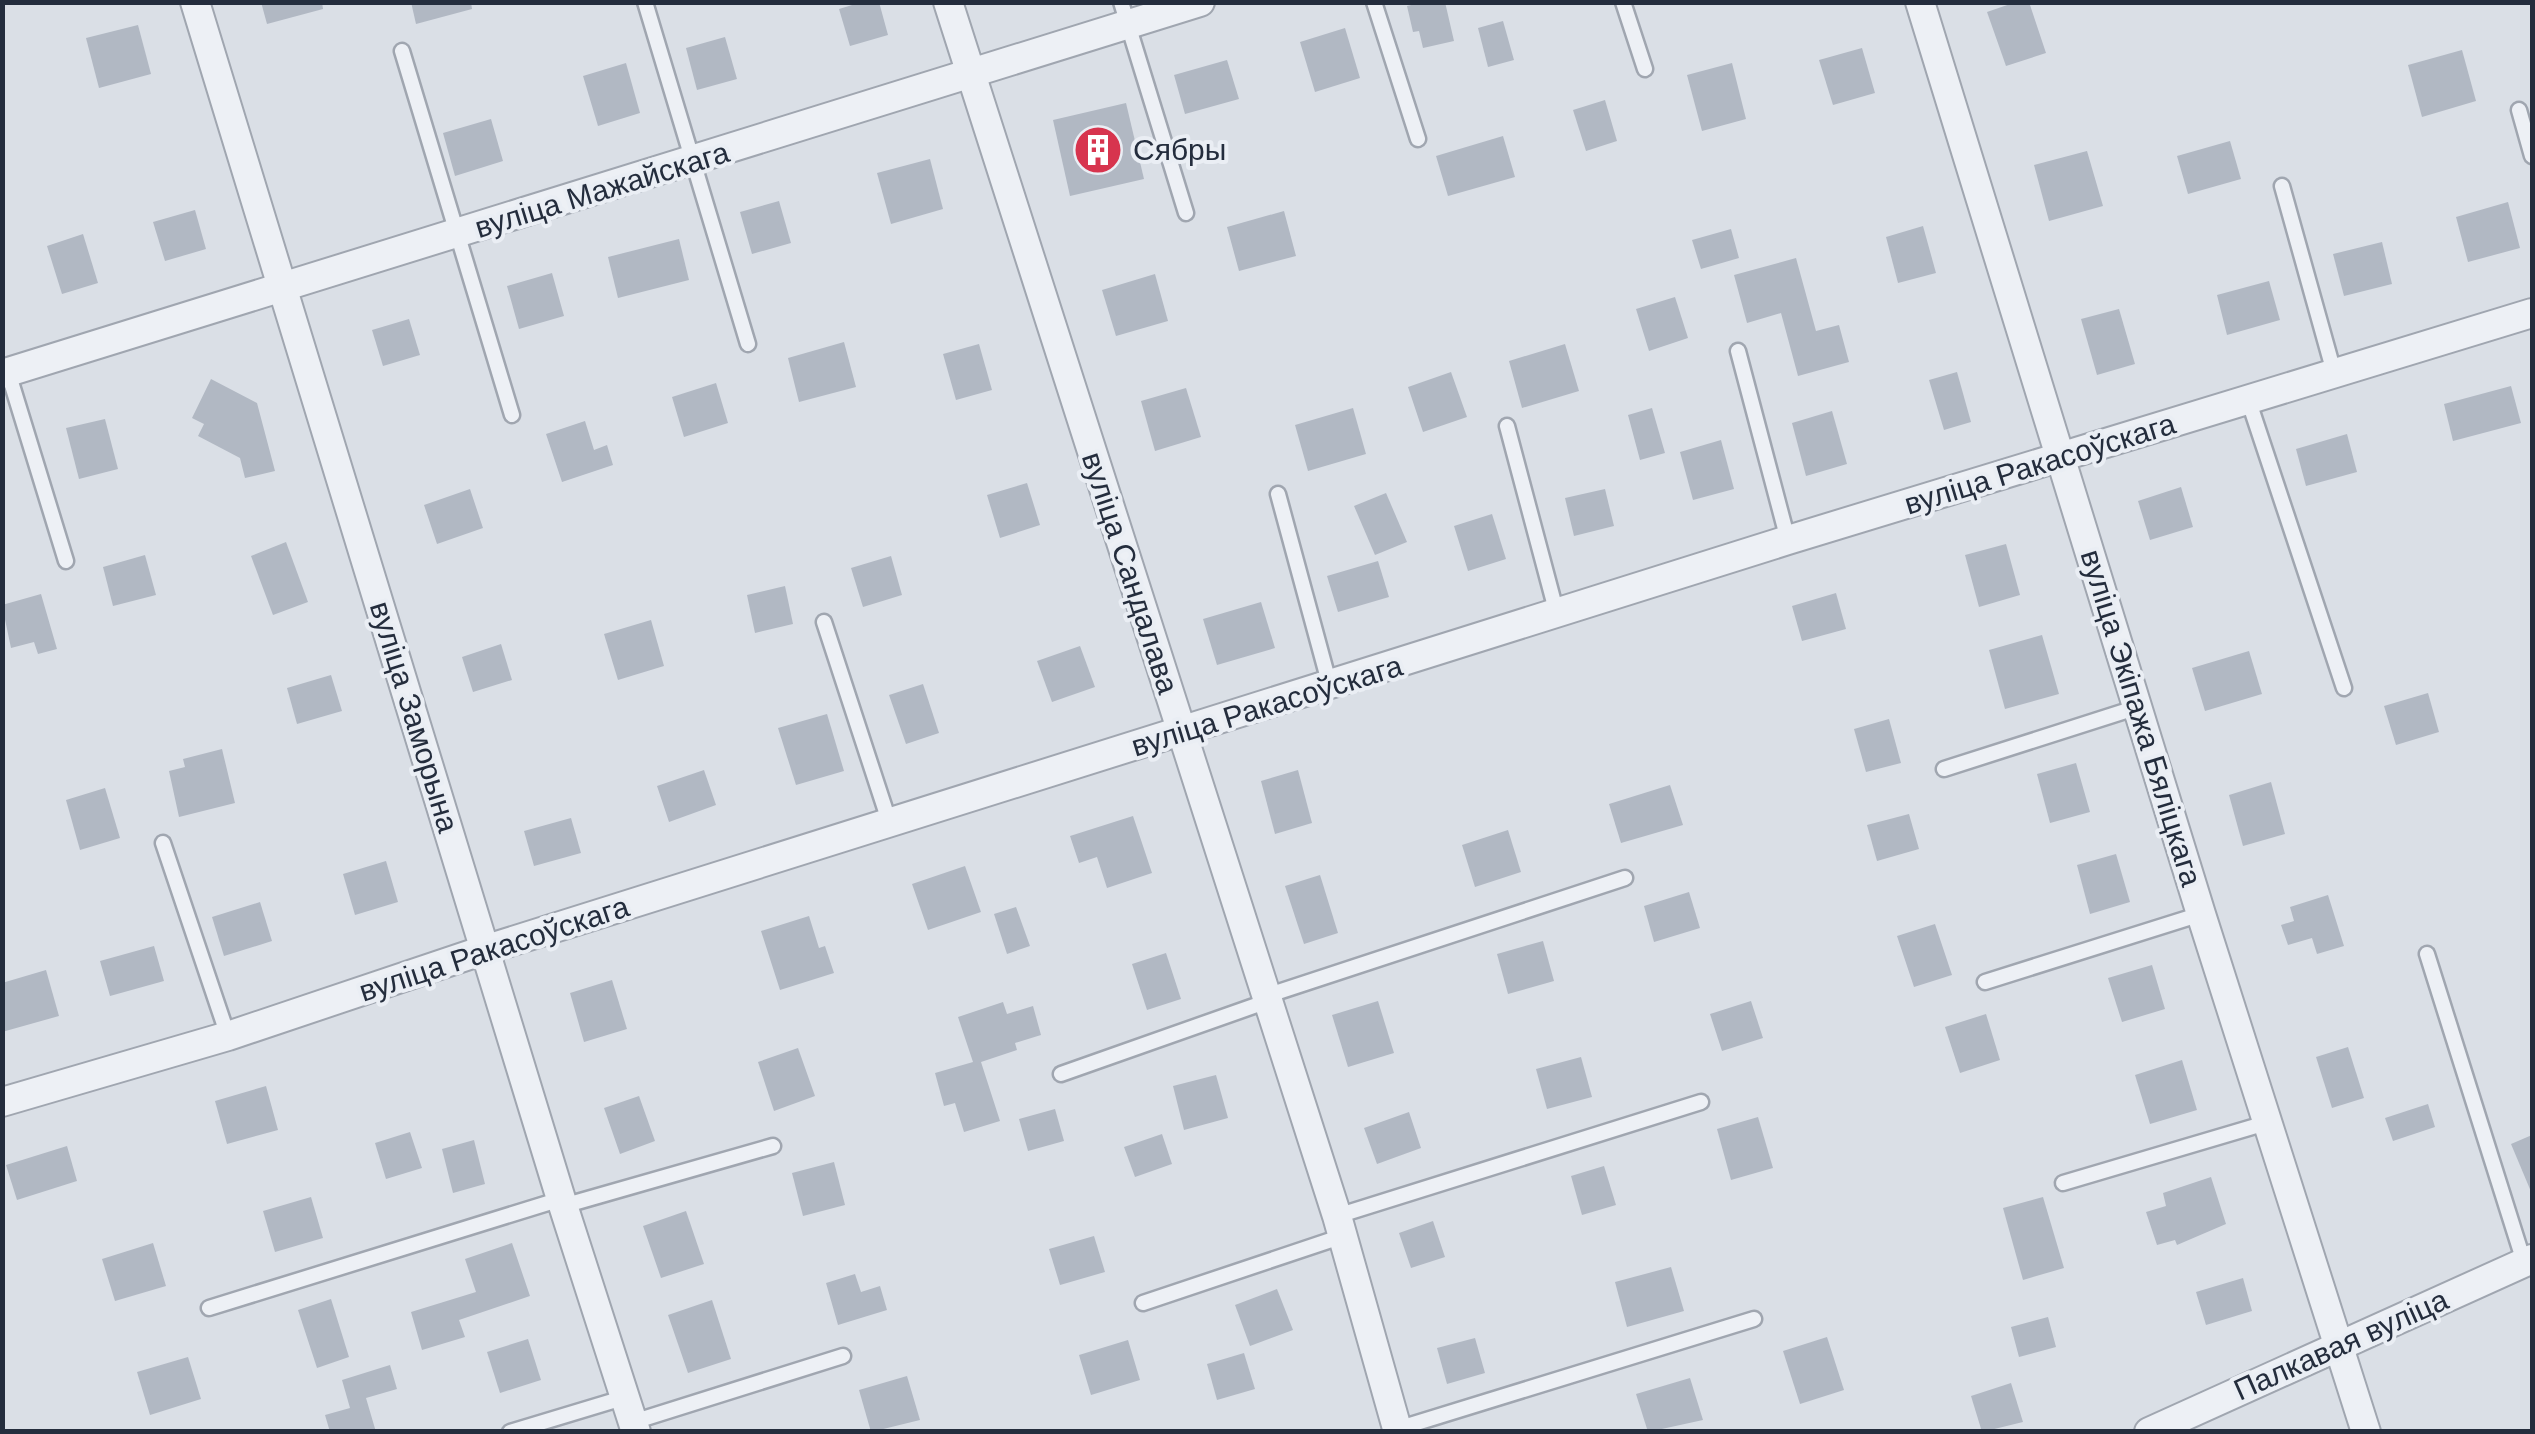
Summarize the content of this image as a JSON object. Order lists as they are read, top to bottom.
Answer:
{
  "streets": {
    "street": [
      "вуліца Мажайскага",
      "вуліца Ракасоўскага",
      "вуліца Сандалава",
      "вуліца Заморына",
      "вуліца Экіпажа Бяліцкага",
      "Палкавая вуліца"
    ]
  },
  "crossings": [
    ["вуліца Мажайскага", "вуліца Сандалава"],
    ["вуліца Мажайскага", "вуліца Заморына"],
    ["вуліца Ракасоўскага", "вуліца Сандалава"],
    ["вуліца Ракасоўскага", "вуліца Заморына"],
    ["вуліца Ракасоўскага", "вуліца Экіпажа Бяліцкага"],
    ["вуліца Экіпажа Бяліцкага", "Палкавая вуліца"]
  ],
  "places": {
    "building": ["Сябры"]
  }
}
